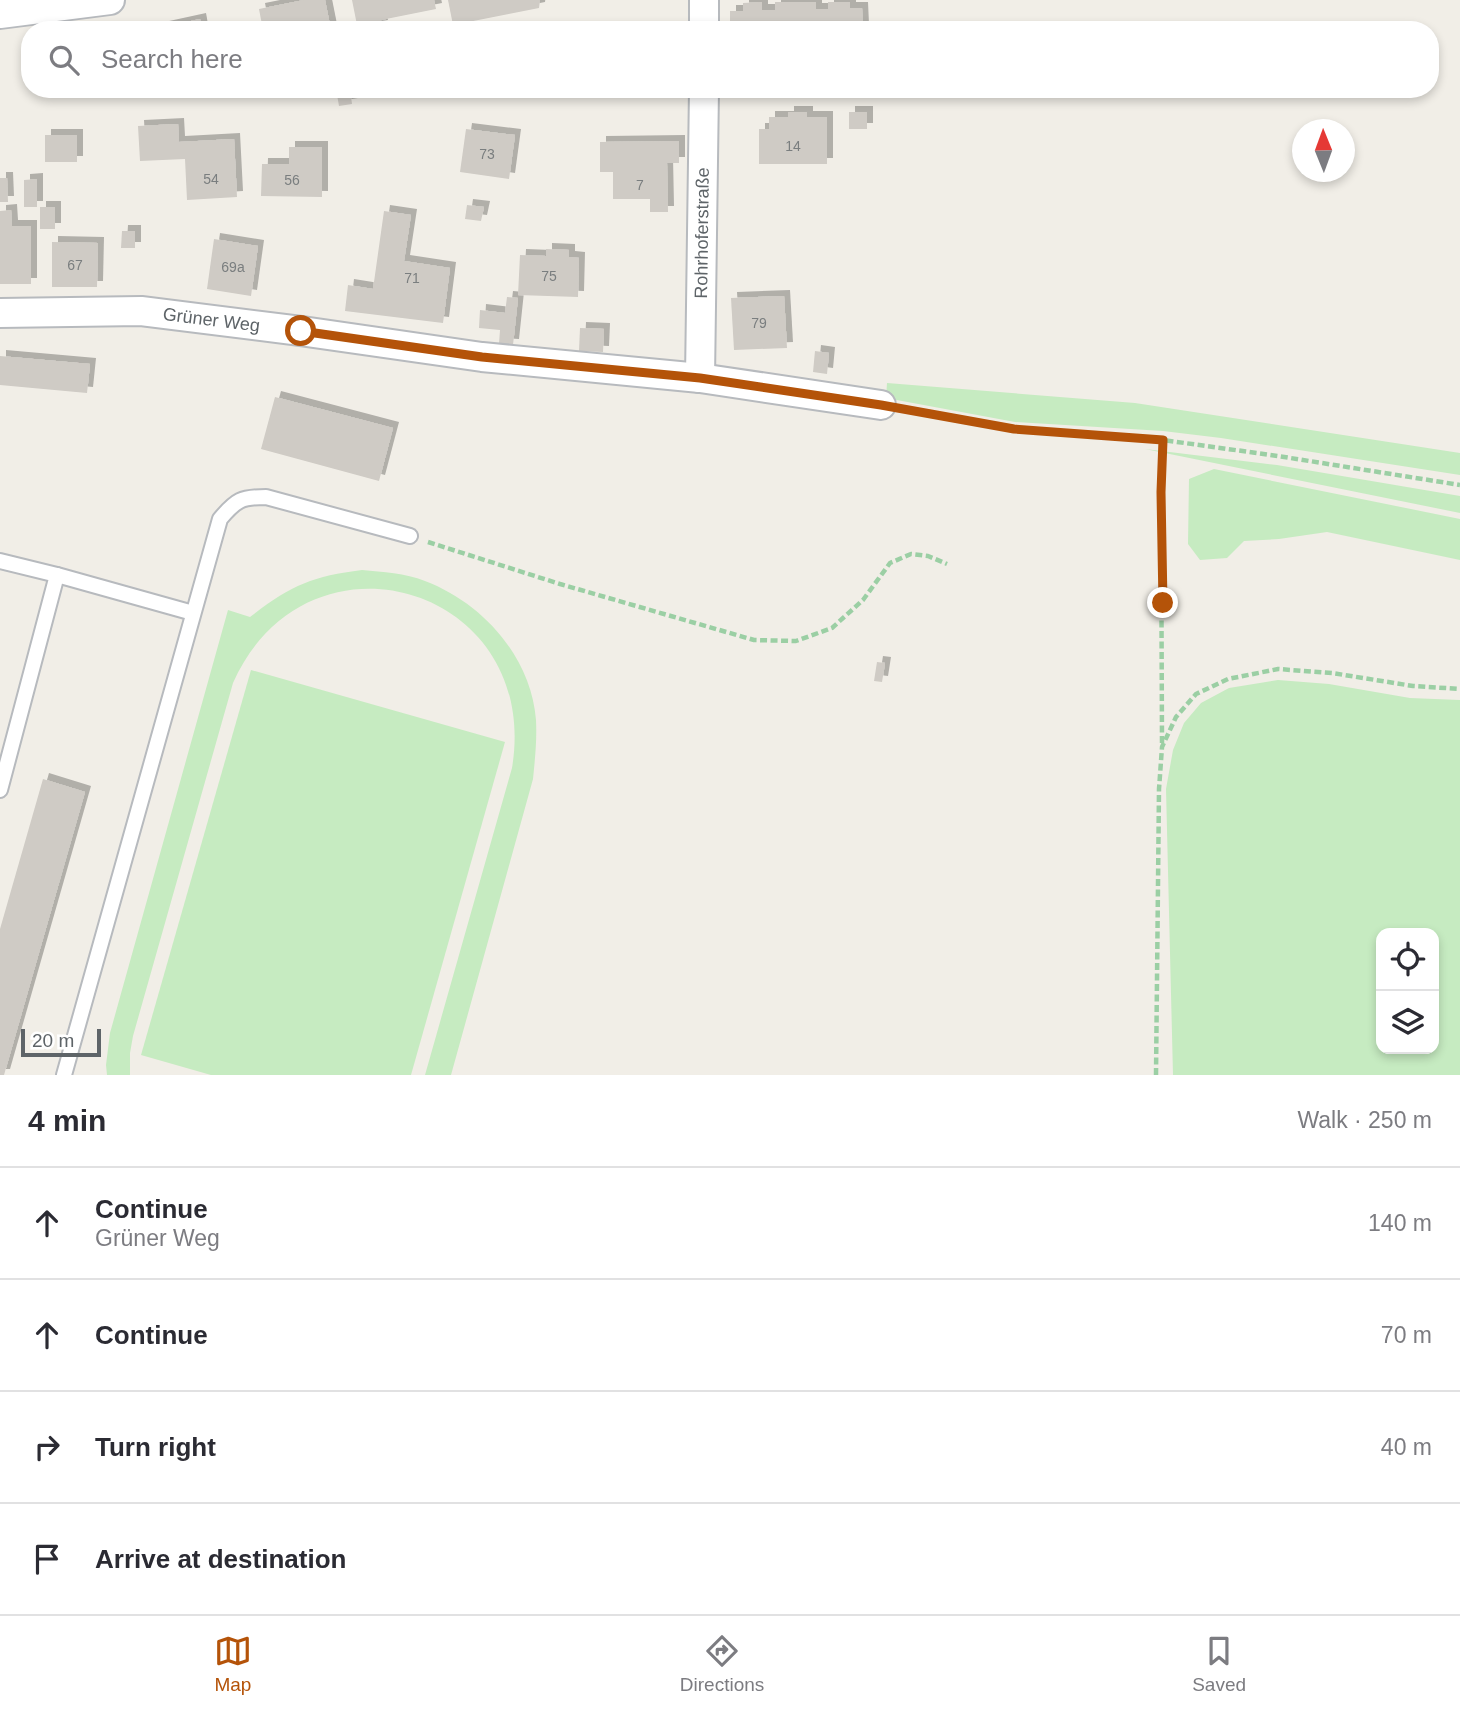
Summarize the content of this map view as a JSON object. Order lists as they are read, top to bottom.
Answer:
{
  "streets": {
    "street": ["Rohrhoferstraße", "Grüner Weg"]
  },
  "crossings": [
    ["Rohrhoferstraße", "Grüner Weg"]
  ],
  "house_numbers": [
    "14",
    "73",
    "54",
    "56",
    "7",
    "67",
    "69a",
    "75",
    "71",
    "79"
  ],
  "scale_bar": "20 m",
  "north": "top",
  "page": {
    "search": "Search here",
    "scale": "20 m",
    "heading": ["4 min", "Walk · 250 m"],
    "list": [
      ["Continue", "Grüner Weg", "140 m"],
      ["Continue", "70 m"],
      ["Turn right", "40 m"],
      "Arrive at destination"
    ],
    "nav": ["Map", "Directions", "Saved"]
  }
}
